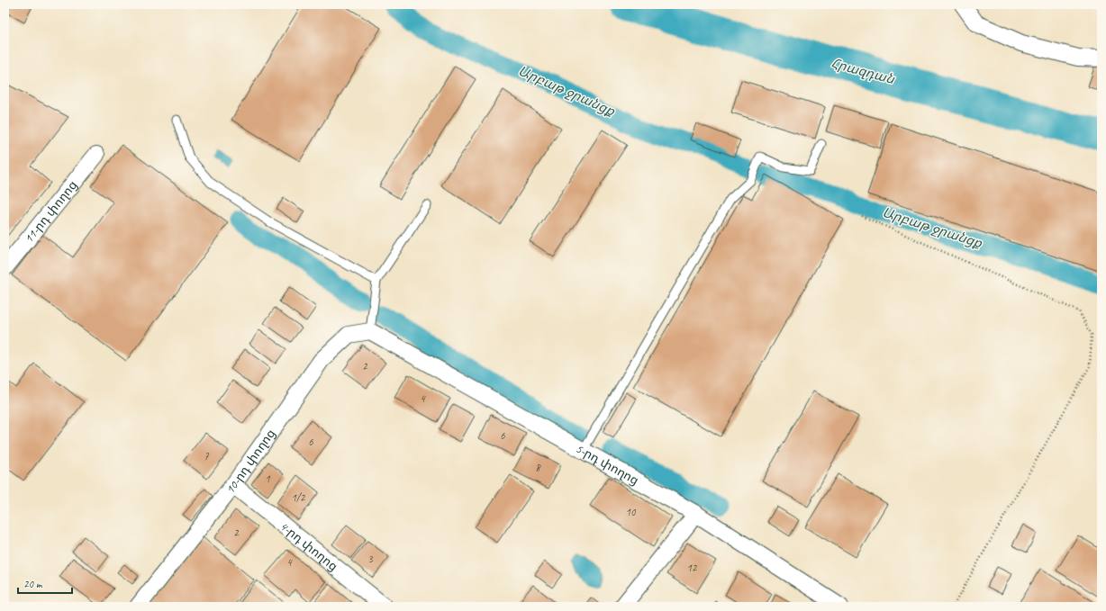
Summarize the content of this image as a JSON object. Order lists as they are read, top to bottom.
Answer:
{
  "streets": {
    "street": [
      "11-րդ փողոց",
      "10-րդ փողոց",
      "5-րդ փողոց",
      "4-րդ փողոց"
    ]
  },
  "crossings": [
    ["10-րդ փողոց", "5-րդ փողոց"],
    ["10-րդ փողոց", "4-րդ փողոց"]
  ],
  "water": ["Հրազդան", "Արբաթ ջրանցք"],
  "house_numbers": [
    "2",
    "4",
    "6",
    "6",
    "7",
    "8",
    "1",
    "1/2",
    "10",
    "2",
    "3",
    "4",
    "12"
  ],
  "scale_bar": "20 m"
}
